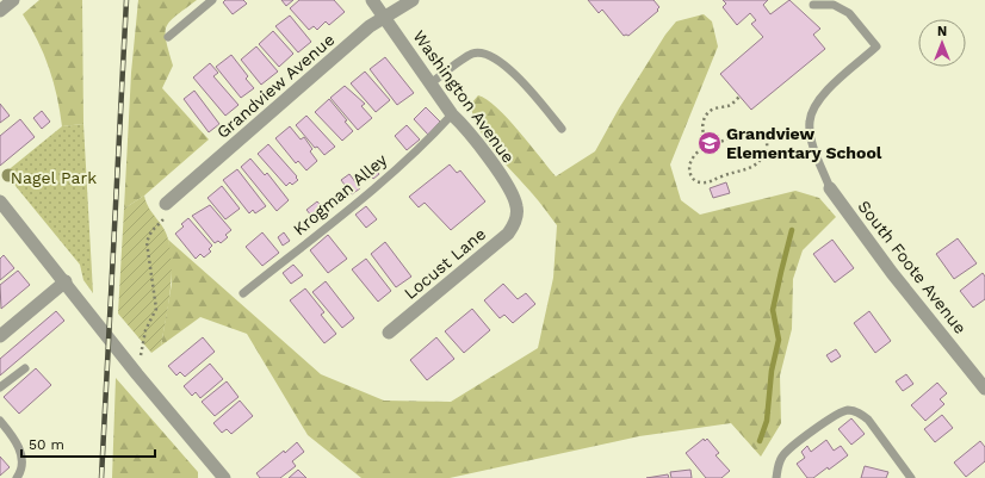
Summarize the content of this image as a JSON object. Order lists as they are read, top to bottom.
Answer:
{
  "streets": {
    "street": [
      "Grandview Avenue",
      "Washington Avenue",
      "Locust Lane",
      "South Foote Avenue"
    ],
    "lane": ["Krogman Alley"]
  },
  "crossings": [
    ["Grandview Avenue", "Washington Avenue"],
    ["Washington Avenue", "Krogman Alley"],
    ["Washington Avenue", "Locust Lane"]
  ],
  "parks": ["Nagel Park"],
  "places": {
    "school or university": ["Grandview Elementary School"]
  },
  "scale_bar": "50 m",
  "north": "top"
}
